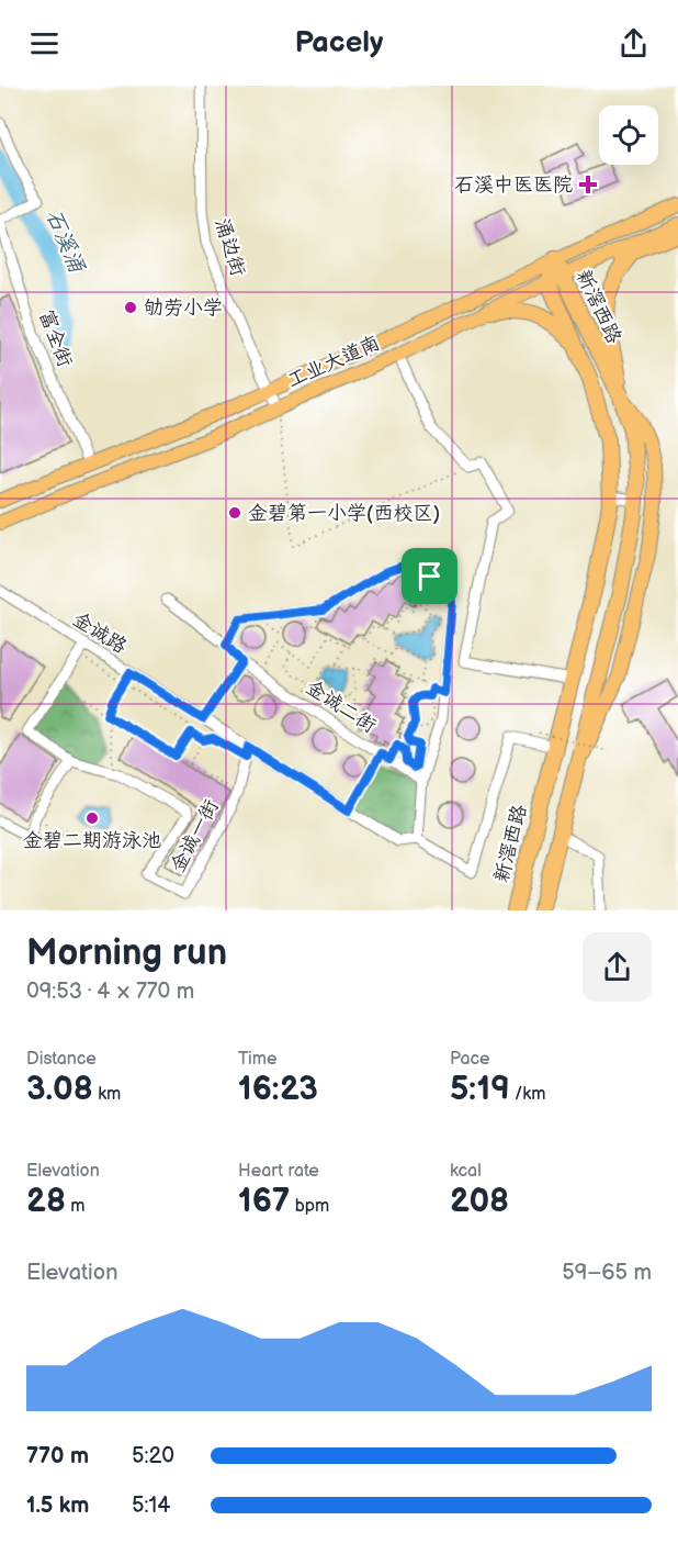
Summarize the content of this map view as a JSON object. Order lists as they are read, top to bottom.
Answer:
{
  "streets": {
    "highway": ["新滘西路"],
    "main road": ["工业大道南"],
    "street": [
      "涌边街",
      "富全街",
      "金诚路",
      "金诚二街",
      "金诚一街"
    ]
  },
  "crossings": [
    ["涌边街", "工业大道南"],
    ["新滘西路", "工业大道南"],
    ["金诚路", "金诚一街"]
  ],
  "water": ["石溪涌"],
  "places": {
    "health": ["石溪中医医院"],
    "other": ["劬劳小学", "金碧第一小学(西校区)", "金碧二期游泳池"]
  },
  "page": {
    "header": "Pacely",
    "heading": ["Morning run", "09:53 · 4 × 770 m"],
    "stats": [
      ["Distance", "3.08 km"],
      ["Time", "16:23"],
      ["Pace", "5:19 /km"],
      ["Elevation", "28 m"],
      ["Heart rate", "167 bpm"],
      ["kcal", "208"]
    ],
    "chart": ["Elevation", "59–65 m"],
    "list": [
      {
        "name": "770 m",
        "note": "5:20"
      },
      {
        "name": "1.5 km",
        "note": "5:14"
      }
    ]
  }
}
